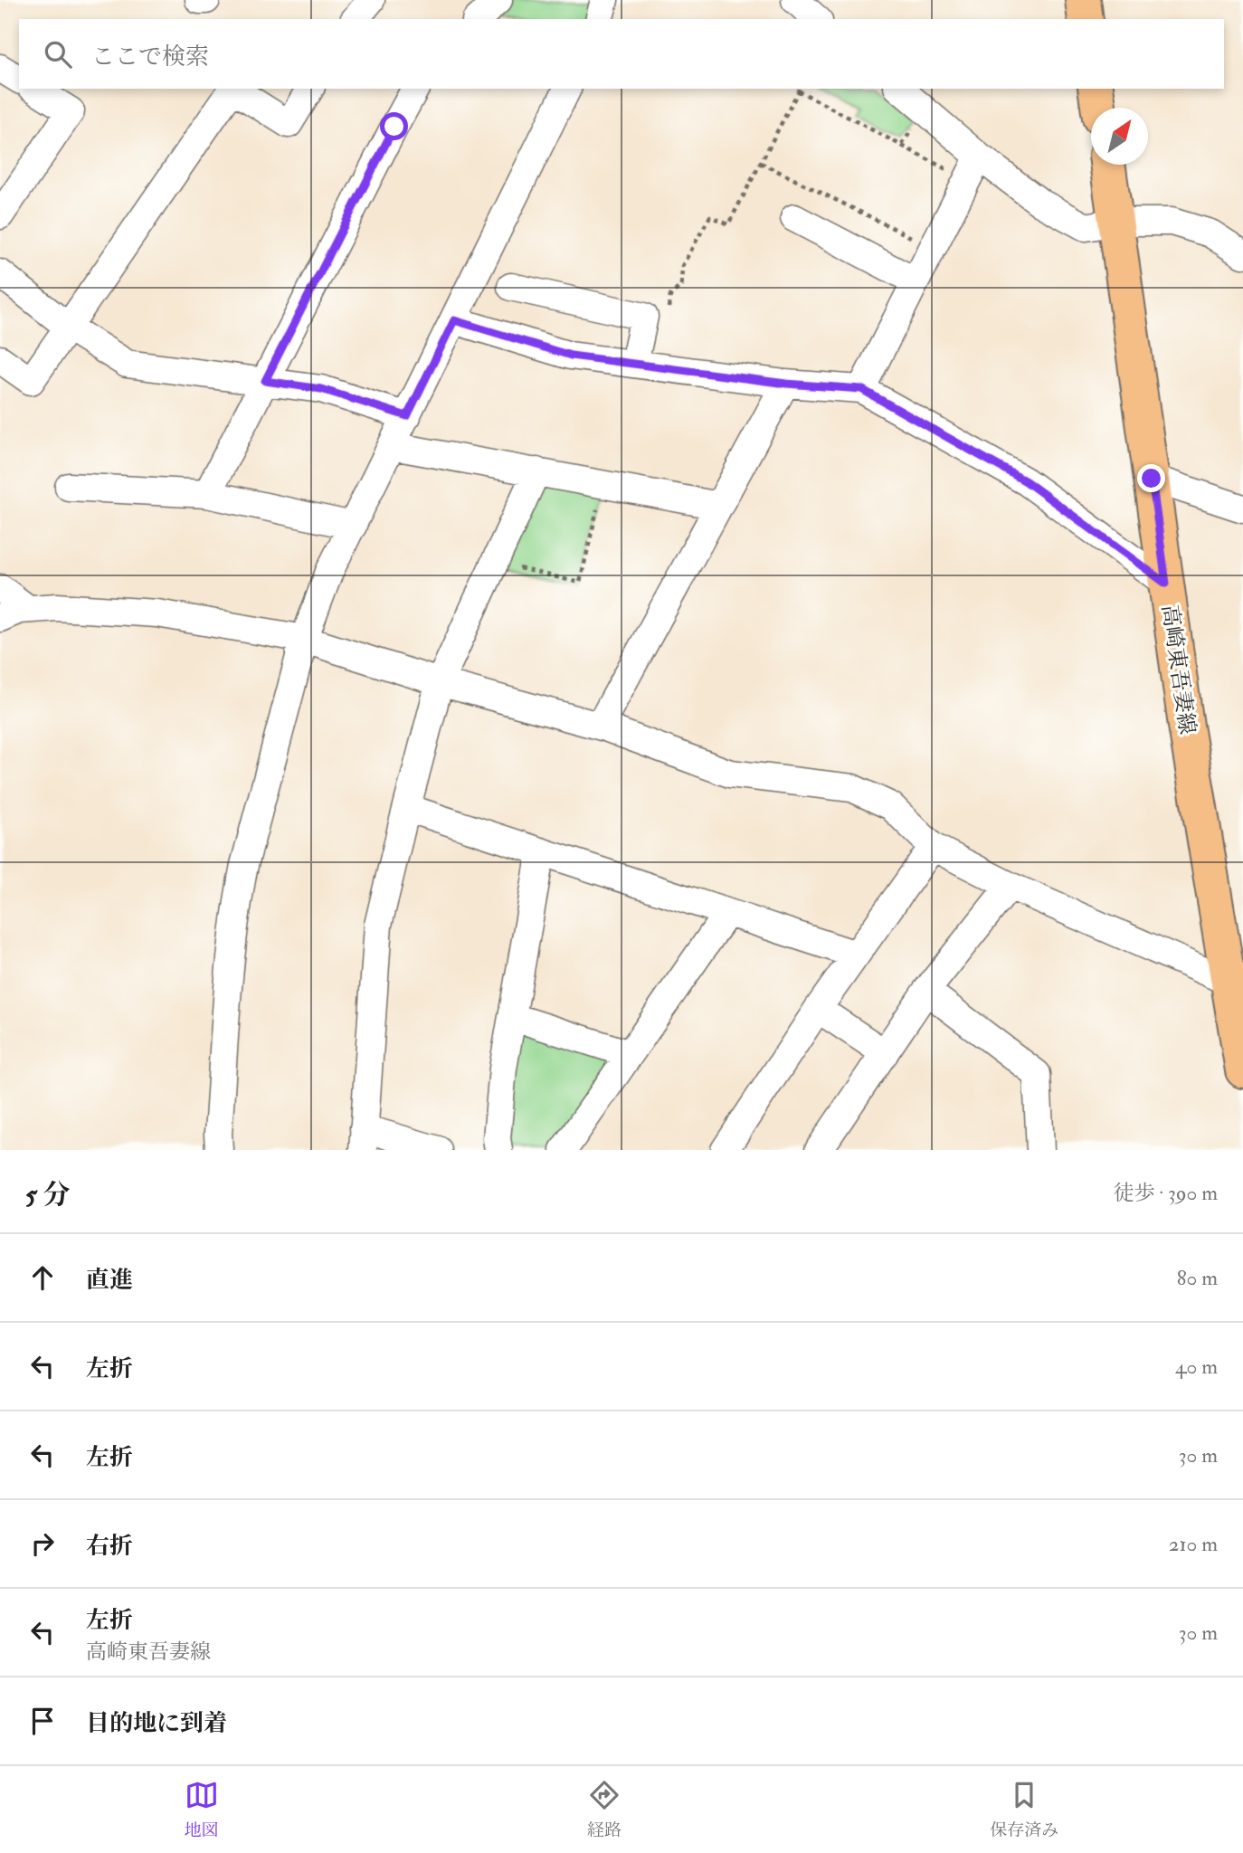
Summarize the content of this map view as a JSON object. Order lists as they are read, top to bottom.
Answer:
{
  "streets": {
    "main road": ["高崎東吾妻線"]
  },
  "north": "top right",
  "page": {
    "search": "ここで検索",
    "heading": ["5 分", "徒歩 · 390 m"],
    "list": [
      ["直進", "80 m"],
      ["左折", "40 m"],
      ["左折", "30 m"],
      ["右折", "210 m"],
      ["左折", "高崎東吾妻線", "30 m"],
      "目的地に到着"
    ],
    "nav": ["地図", "経路", "保存済み"]
  }
}
